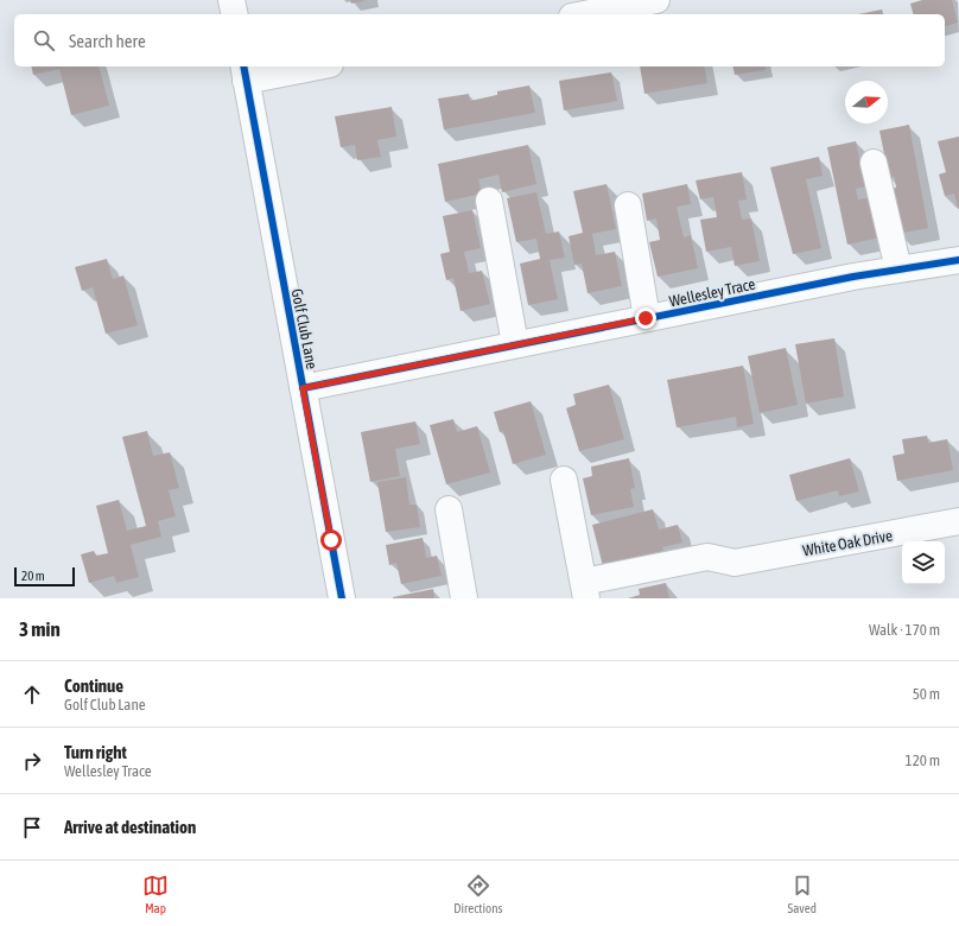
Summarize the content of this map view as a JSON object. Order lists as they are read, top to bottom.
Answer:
{
  "streets": {
    "street": ["Wellesley Trace", "Golf Club Lane", "White Oak Drive"]
  },
  "crossings": [
    ["Wellesley Trace", "Golf Club Lane"]
  ],
  "scale_bar": "20 m",
  "north": "right",
  "page": {
    "search": "Search here",
    "scale": "20 m",
    "heading": ["3 min", "Walk · 170 m"],
    "list": [
      ["Continue", "Golf Club Lane", "50 m"],
      ["Turn right", "Wellesley Trace", "120 m"],
      "Arrive at destination"
    ],
    "nav": ["Map", "Directions", "Saved"]
  }
}
